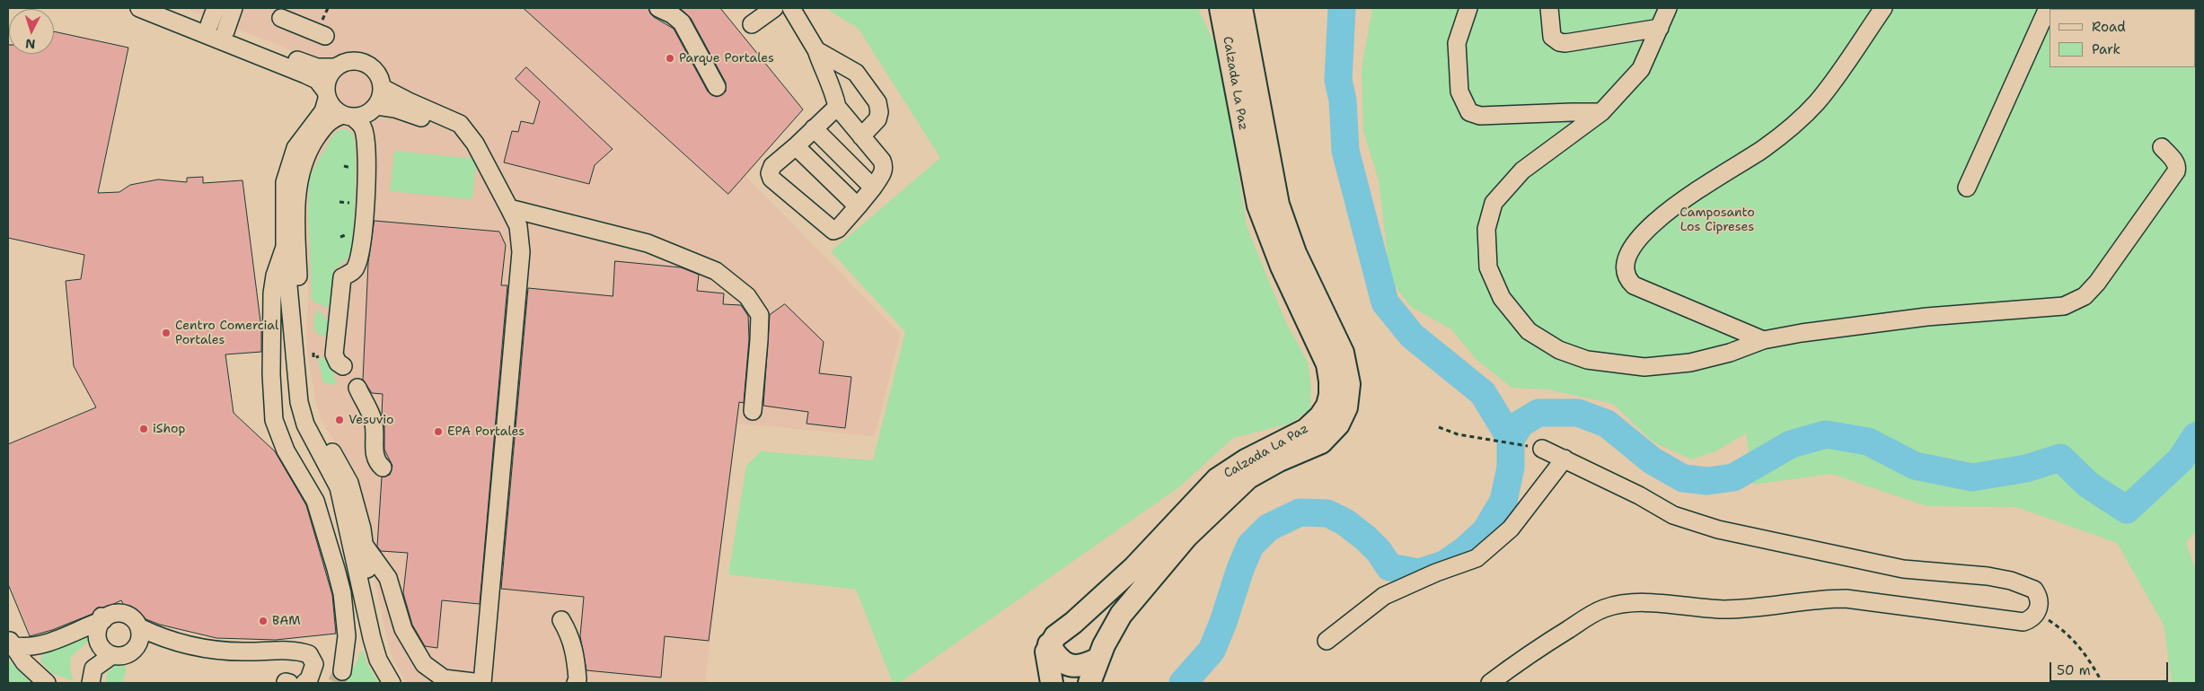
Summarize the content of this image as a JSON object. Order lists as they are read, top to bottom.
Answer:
{
  "streets": {
    "main road": ["Calzada La Paz"]
  },
  "parks": ["Camposanto Los Cipreses"],
  "places": [
    "Parque Portales",
    "Centro Comercial Portales",
    "Vesuvio",
    "iShop",
    "EPA Portales",
    "BAM"
  ],
  "legend": ["Road", "Park"],
  "scale_bar": "50 m",
  "north": "bottom"
}
